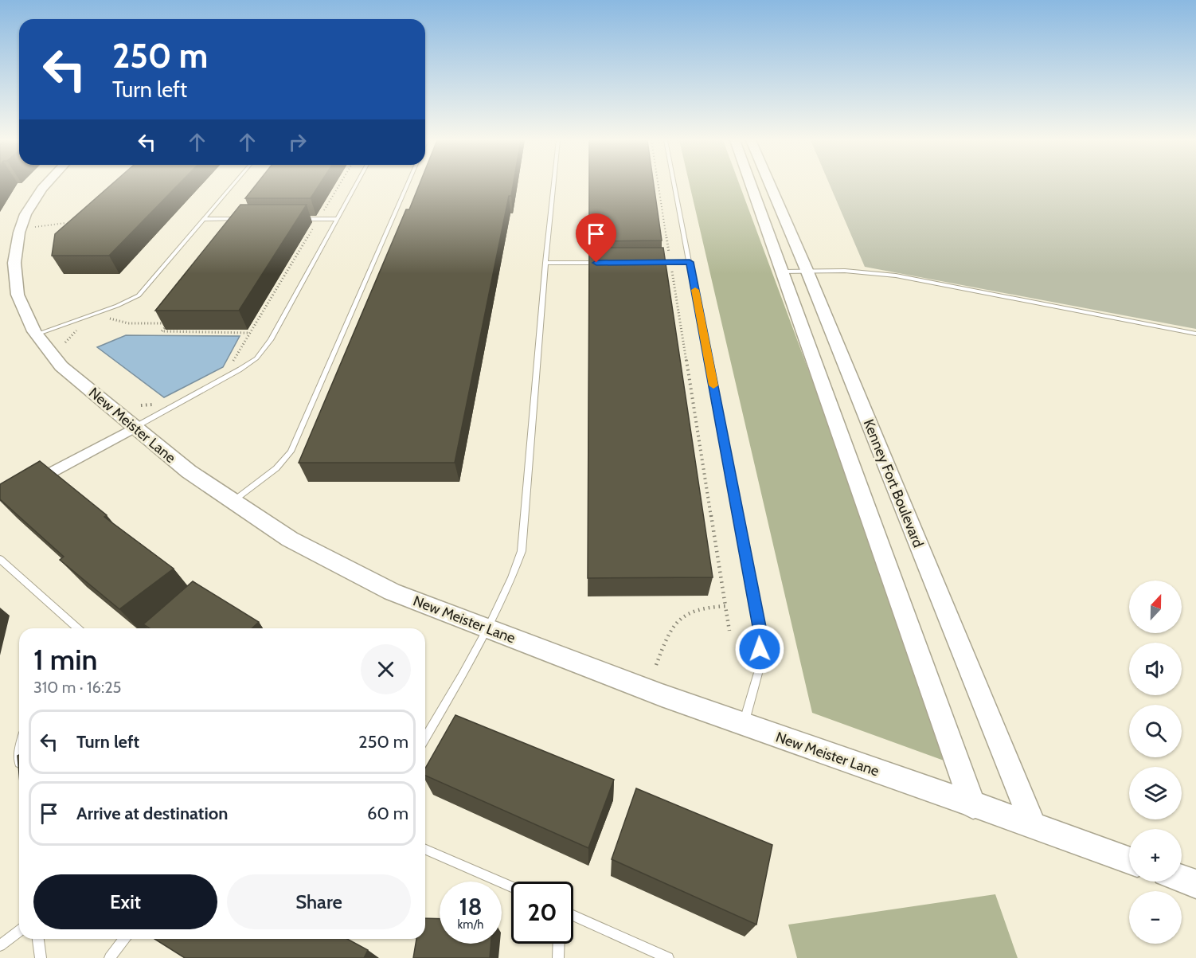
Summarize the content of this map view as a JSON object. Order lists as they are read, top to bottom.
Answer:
{
  "streets": {
    "street": ["New Meister Lane", "Kenney Fort Boulevard"]
  },
  "crossings": [
    ["New Meister Lane", "Kenney Fort Boulevard"]
  ],
  "north": "top",
  "page": {
    "turn": ["250 m", "Turn left"],
    "map_buttons": ["+", "−"],
    "heading": ["1 min", "310 m · 16:25"],
    "list": [
      {
        "name": "Turn left",
        "value": "250 m"
      },
      {
        "name": "Arrive at destination",
        "value": "60 m"
      }
    ],
    "buttons": ["Exit", "Share"],
    "speed": "18 km/h",
    "limit": "20"
  }
}
